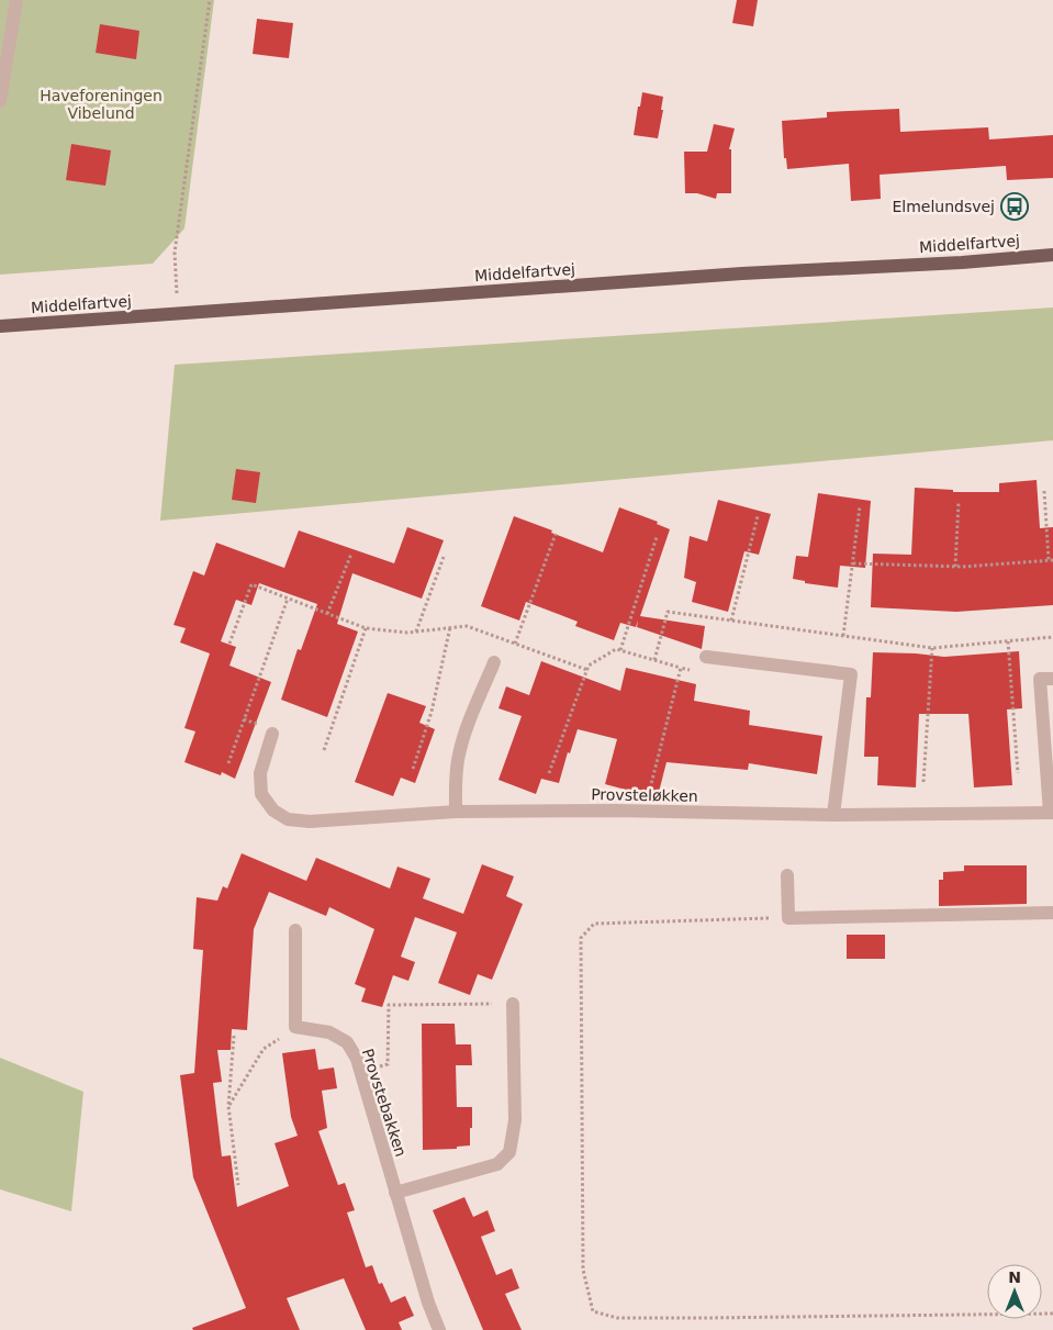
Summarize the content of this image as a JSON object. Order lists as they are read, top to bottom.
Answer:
{
  "streets": {
    "main road": ["Middelfartvej"],
    "street": ["Provsteløkken", "Provstebakken"]
  },
  "parks": ["Haveforeningen Vibelund"],
  "places": {
    "bus stop": ["Elmelundsvej"]
  },
  "north": "top"
}
